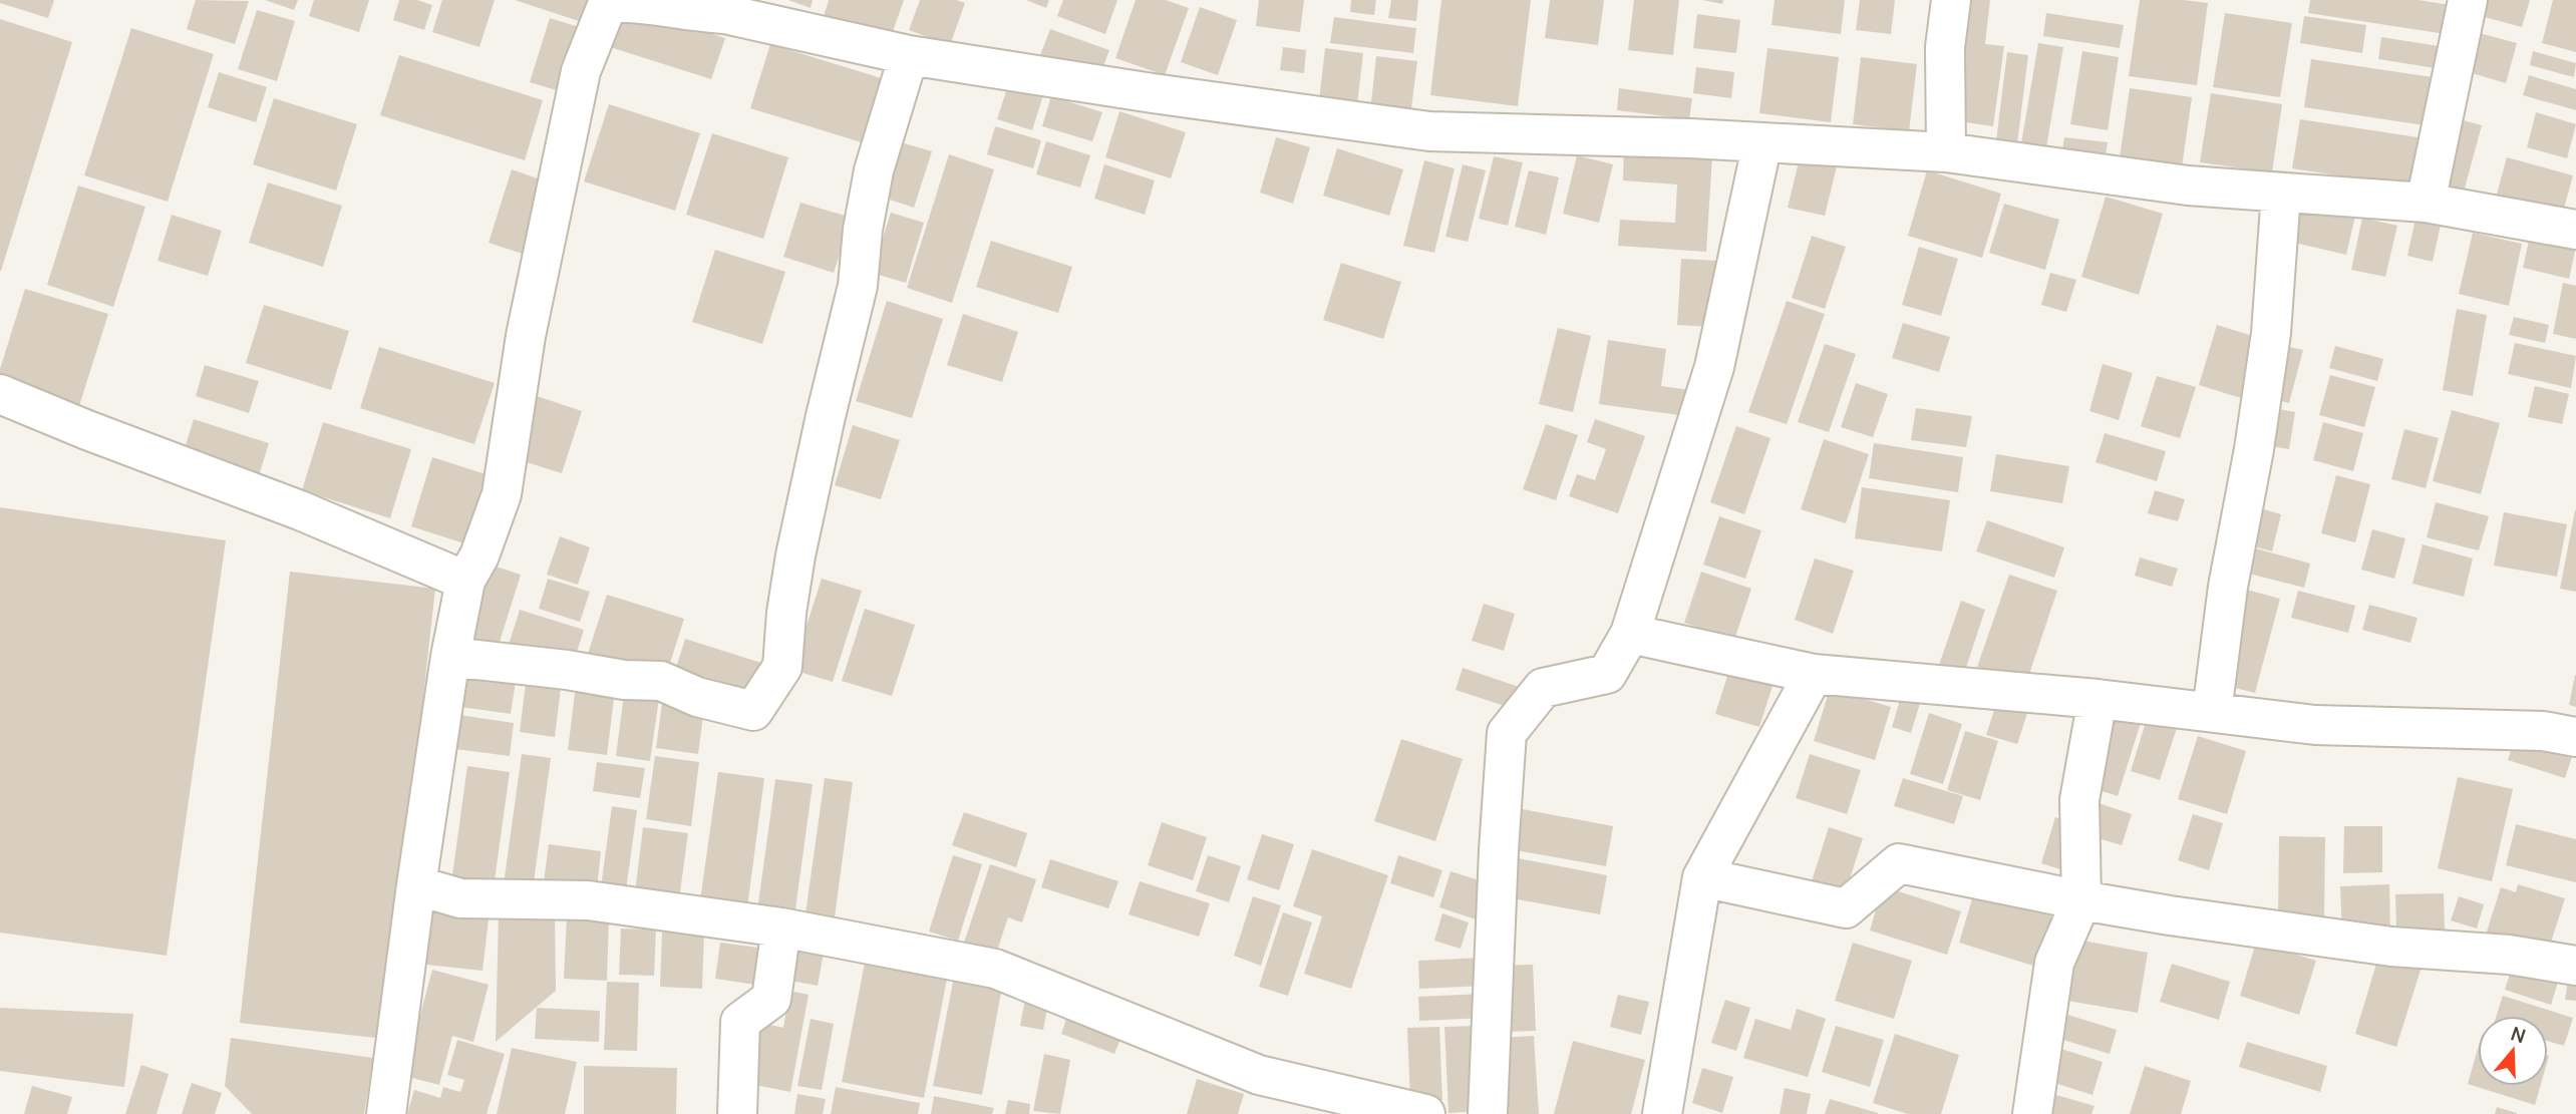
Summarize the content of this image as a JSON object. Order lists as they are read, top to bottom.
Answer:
{
  "north": "top"
}
